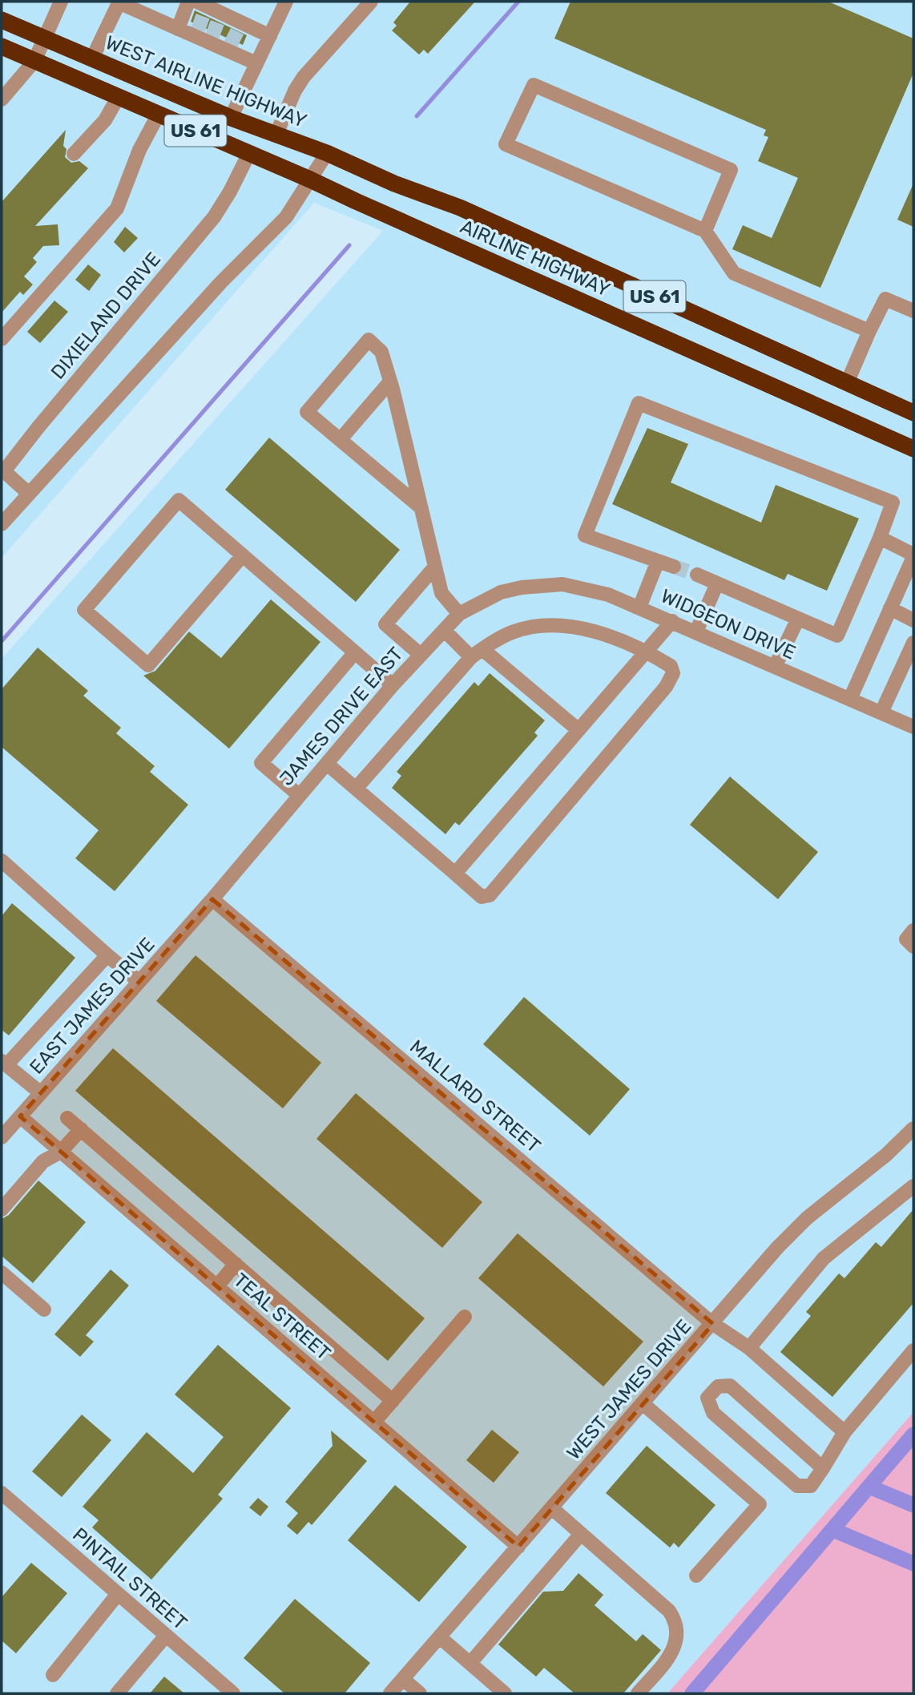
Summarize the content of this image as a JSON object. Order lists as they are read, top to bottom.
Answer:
{
  "streets": {
    "highway": ["WEST AIRLINE HIGHWAY", "US 61", "AIRLINE HIGHWAY"],
    "street": [
      "DIXIELAND DRIVE",
      "WIDGEON DRIVE",
      "JAMES DRIVE EAST",
      "EAST JAMES DRIVE",
      "MALLARD STREET",
      "TEAL STREET",
      "WEST JAMES DRIVE",
      "PINTAIL STREET"
    ]
  },
  "crossings": [
    ["WEST AIRLINE HIGHWAY", "AIRLINE HIGHWAY"],
    ["US 61", "AIRLINE HIGHWAY"],
    ["US 61", "DIXIELAND DRIVE"],
    ["WIDGEON DRIVE", "JAMES DRIVE EAST"],
    ["JAMES DRIVE EAST", "EAST JAMES DRIVE"],
    ["JAMES DRIVE EAST", "MALLARD STREET"],
    ["EAST JAMES DRIVE", "MALLARD STREET"],
    ["EAST JAMES DRIVE", "TEAL STREET"],
    ["MALLARD STREET", "WEST JAMES DRIVE"],
    ["TEAL STREET", "WEST JAMES DRIVE"]
  ]
}
